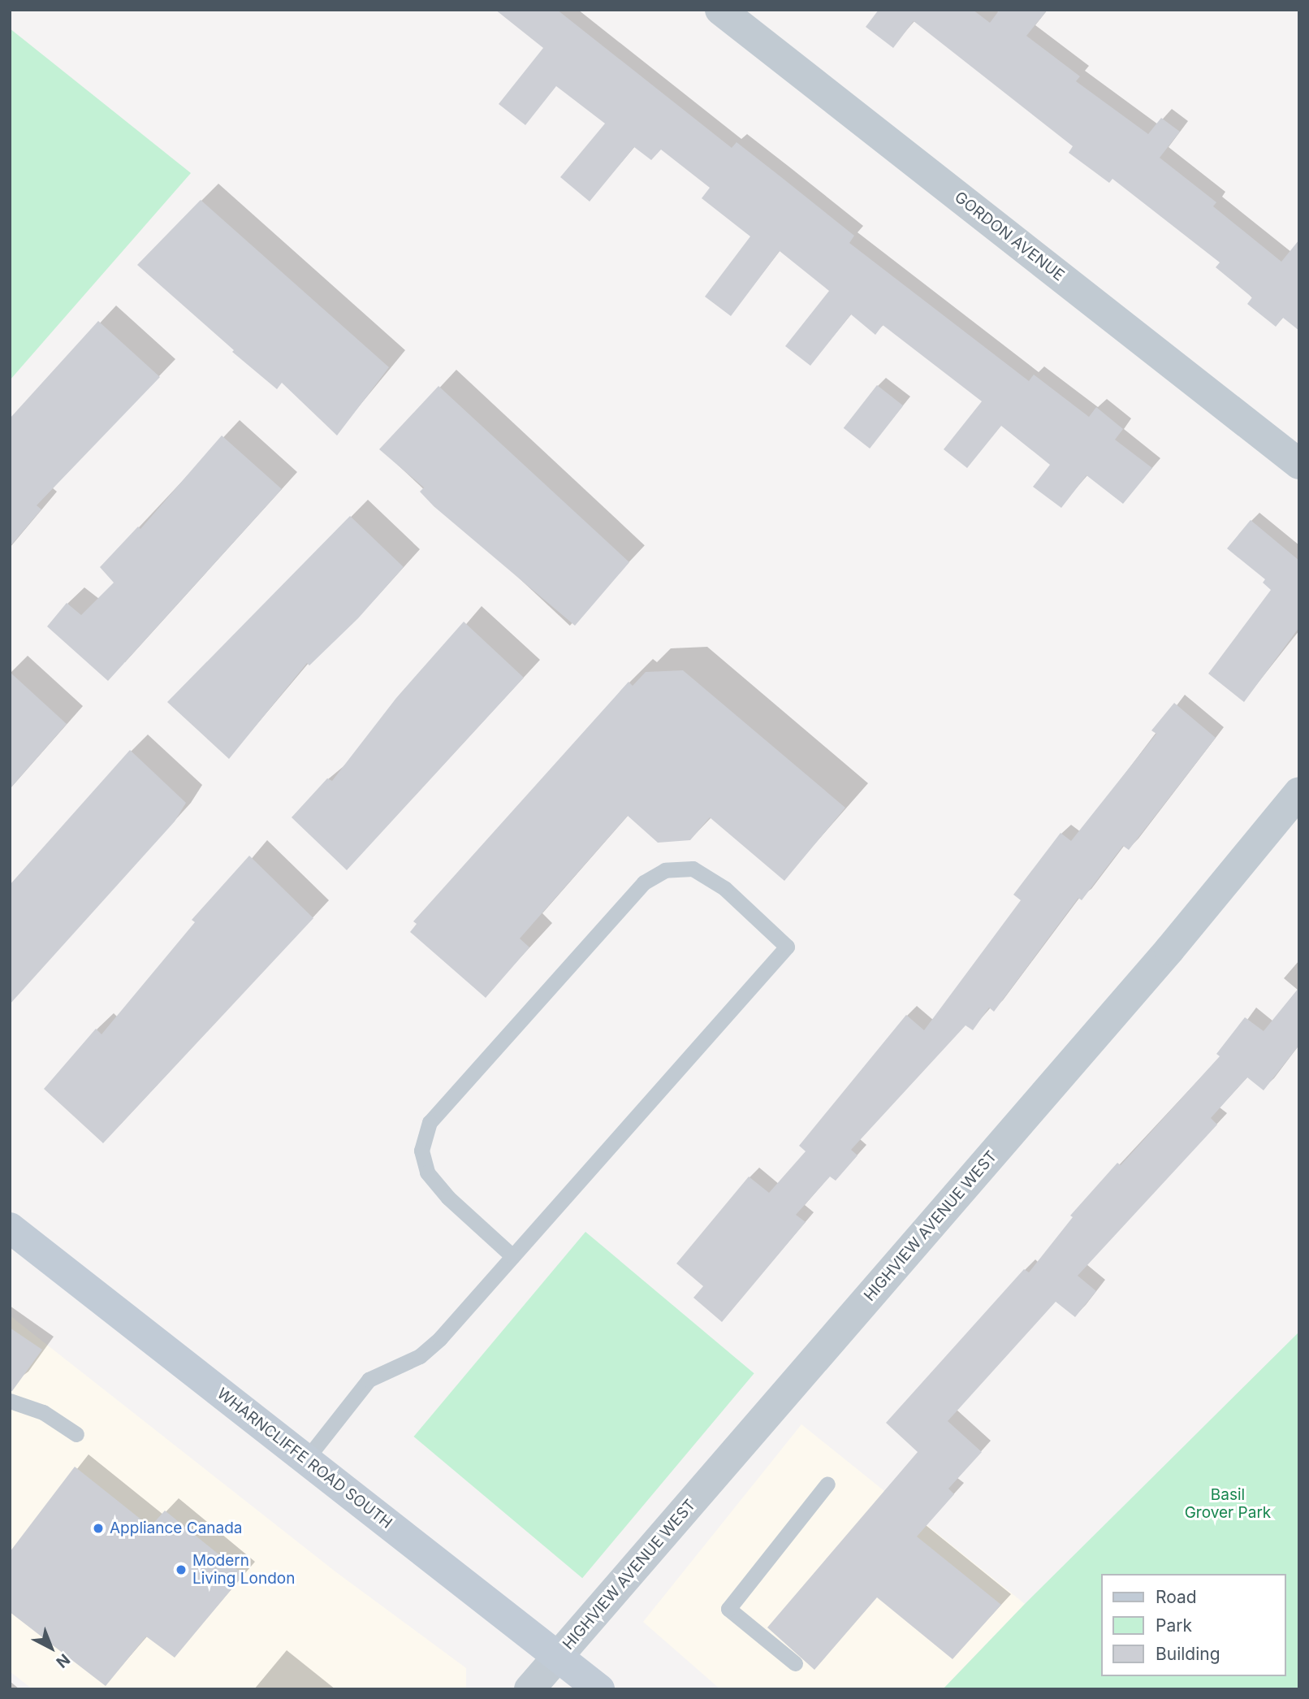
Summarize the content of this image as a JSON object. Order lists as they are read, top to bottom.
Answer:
{
  "streets": {
    "main road": ["WHARNCLIFFE ROAD SOUTH"],
    "street": ["GORDON AVENUE", "HIGHVIEW AVENUE WEST"]
  },
  "crossings": [
    ["HIGHVIEW AVENUE WEST", "WHARNCLIFFE ROAD SOUTH"]
  ],
  "parks": ["Basil Grover Park"],
  "places": ["Appliance Canada", "Modern Living London"],
  "legend": ["Road", "Park", "Building"],
  "north": "bottom right"
}
